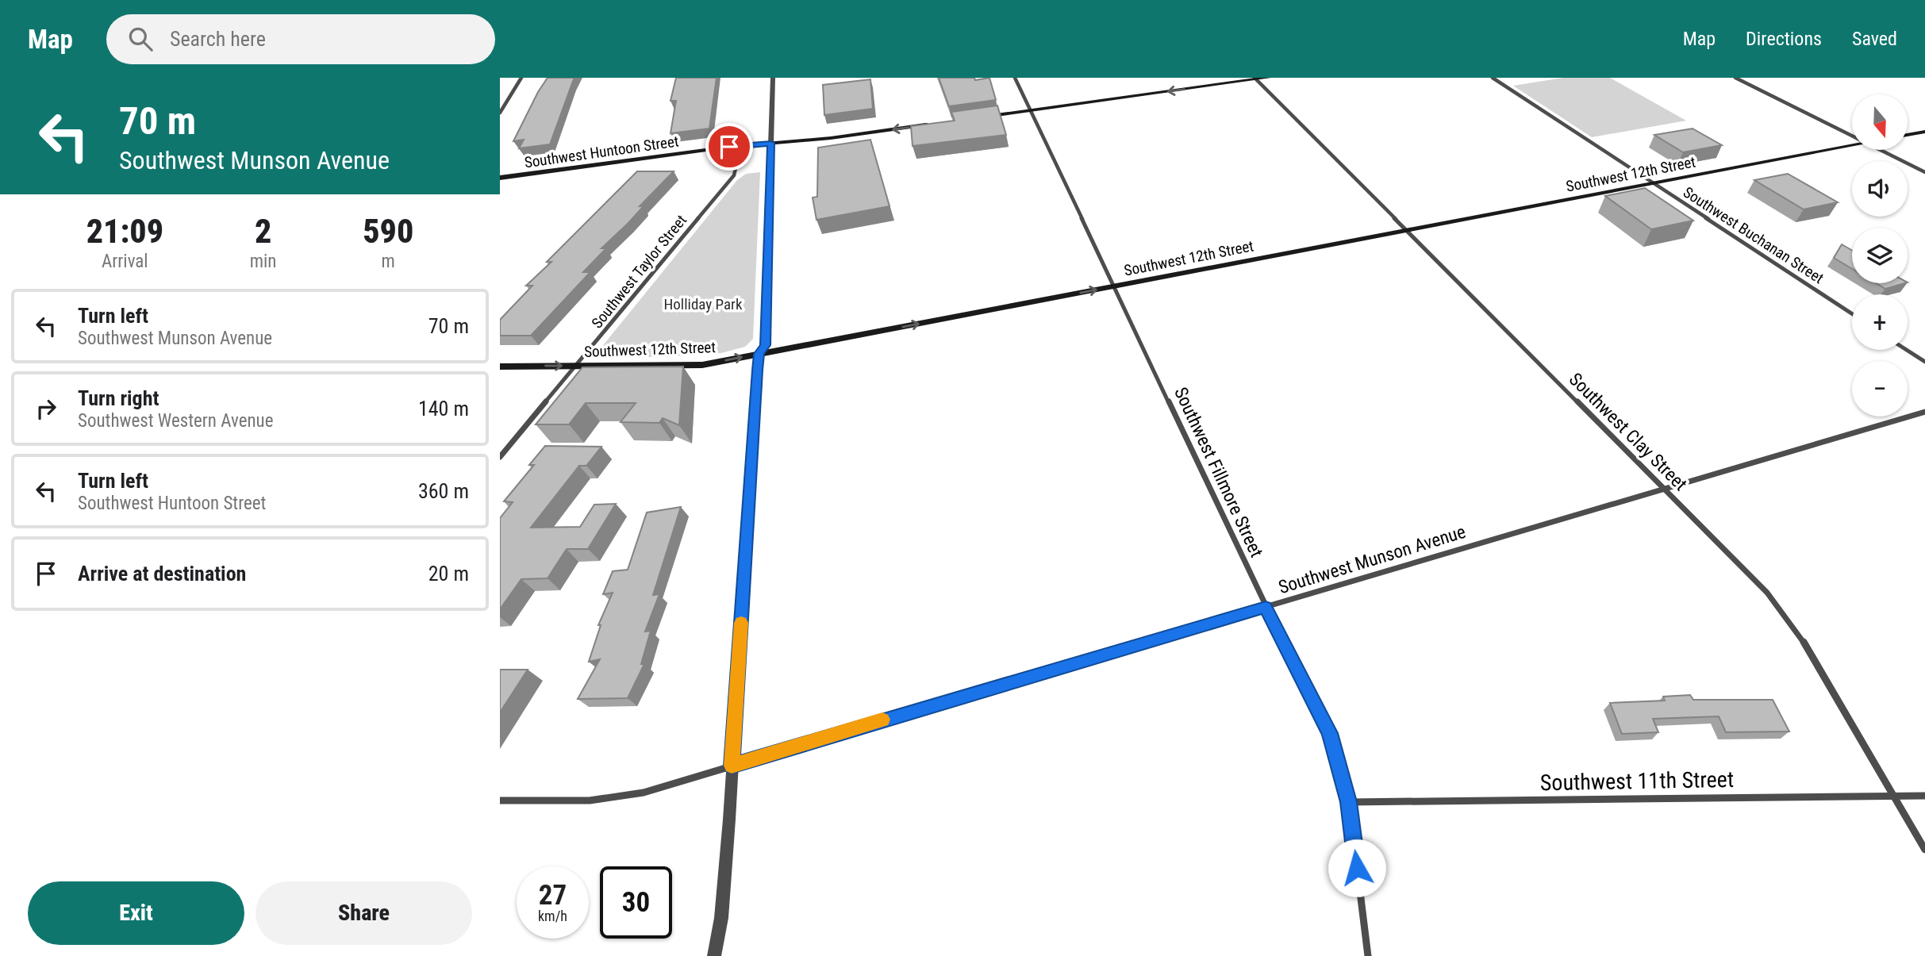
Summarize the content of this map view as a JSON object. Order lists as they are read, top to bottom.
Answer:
{
  "streets": {
    "main road": ["Southwest Huntoon Street", "Southwest 12th Street"],
    "street": [
      "Southwest Buchanan Street",
      "Southwest Taylor Street",
      "Southwest Clay Street",
      "Southwest Fillmore Street",
      "Southwest Munson Avenue",
      "Southwest 11th Street"
    ]
  },
  "crossings": [
    ["Southwest Huntoon Street", "Southwest Taylor Street"],
    ["Southwest 12th Street", "Southwest Buchanan Street"],
    ["Southwest 12th Street", "Southwest Taylor Street"],
    ["Southwest 12th Street", "Southwest Clay Street"],
    ["Southwest 12th Street", "Southwest Fillmore Street"],
    ["Southwest Clay Street", "Southwest Munson Avenue"],
    ["Southwest Clay Street", "Southwest 11th Street"],
    ["Southwest Fillmore Street", "Southwest Munson Avenue"],
    ["Southwest Fillmore Street", "Southwest 11th Street"]
  ],
  "one_way": ["Southwest Huntoon Street", "Southwest 12th Street"],
  "parks": ["Holliday Park"],
  "north": "bottom",
  "page": {
    "header": "Map",
    "search": "Search here",
    "nav": ["Map", "Directions", "Saved"],
    "turn": ["70 m", "Southwest Munson Avenue"],
    "map_buttons": ["+", "−"],
    "eta": [
      "21:09",
      "Arrival",
      "2",
      "min",
      "590",
      "m"
    ],
    "list": [
      {
        "name": "Turn left",
        "note": "Southwest Munson Avenue",
        "value": "70 m"
      },
      {
        "name": "Turn right",
        "note": "Southwest Western Avenue",
        "value": "140 m"
      },
      {
        "name": "Turn left",
        "note": "Southwest Huntoon Street",
        "value": "360 m"
      },
      {
        "name": "Arrive at destination",
        "value": "20 m"
      }
    ],
    "speed": "27 km/h",
    "limit": "30",
    "buttons": ["Exit", "Share"]
  }
}
